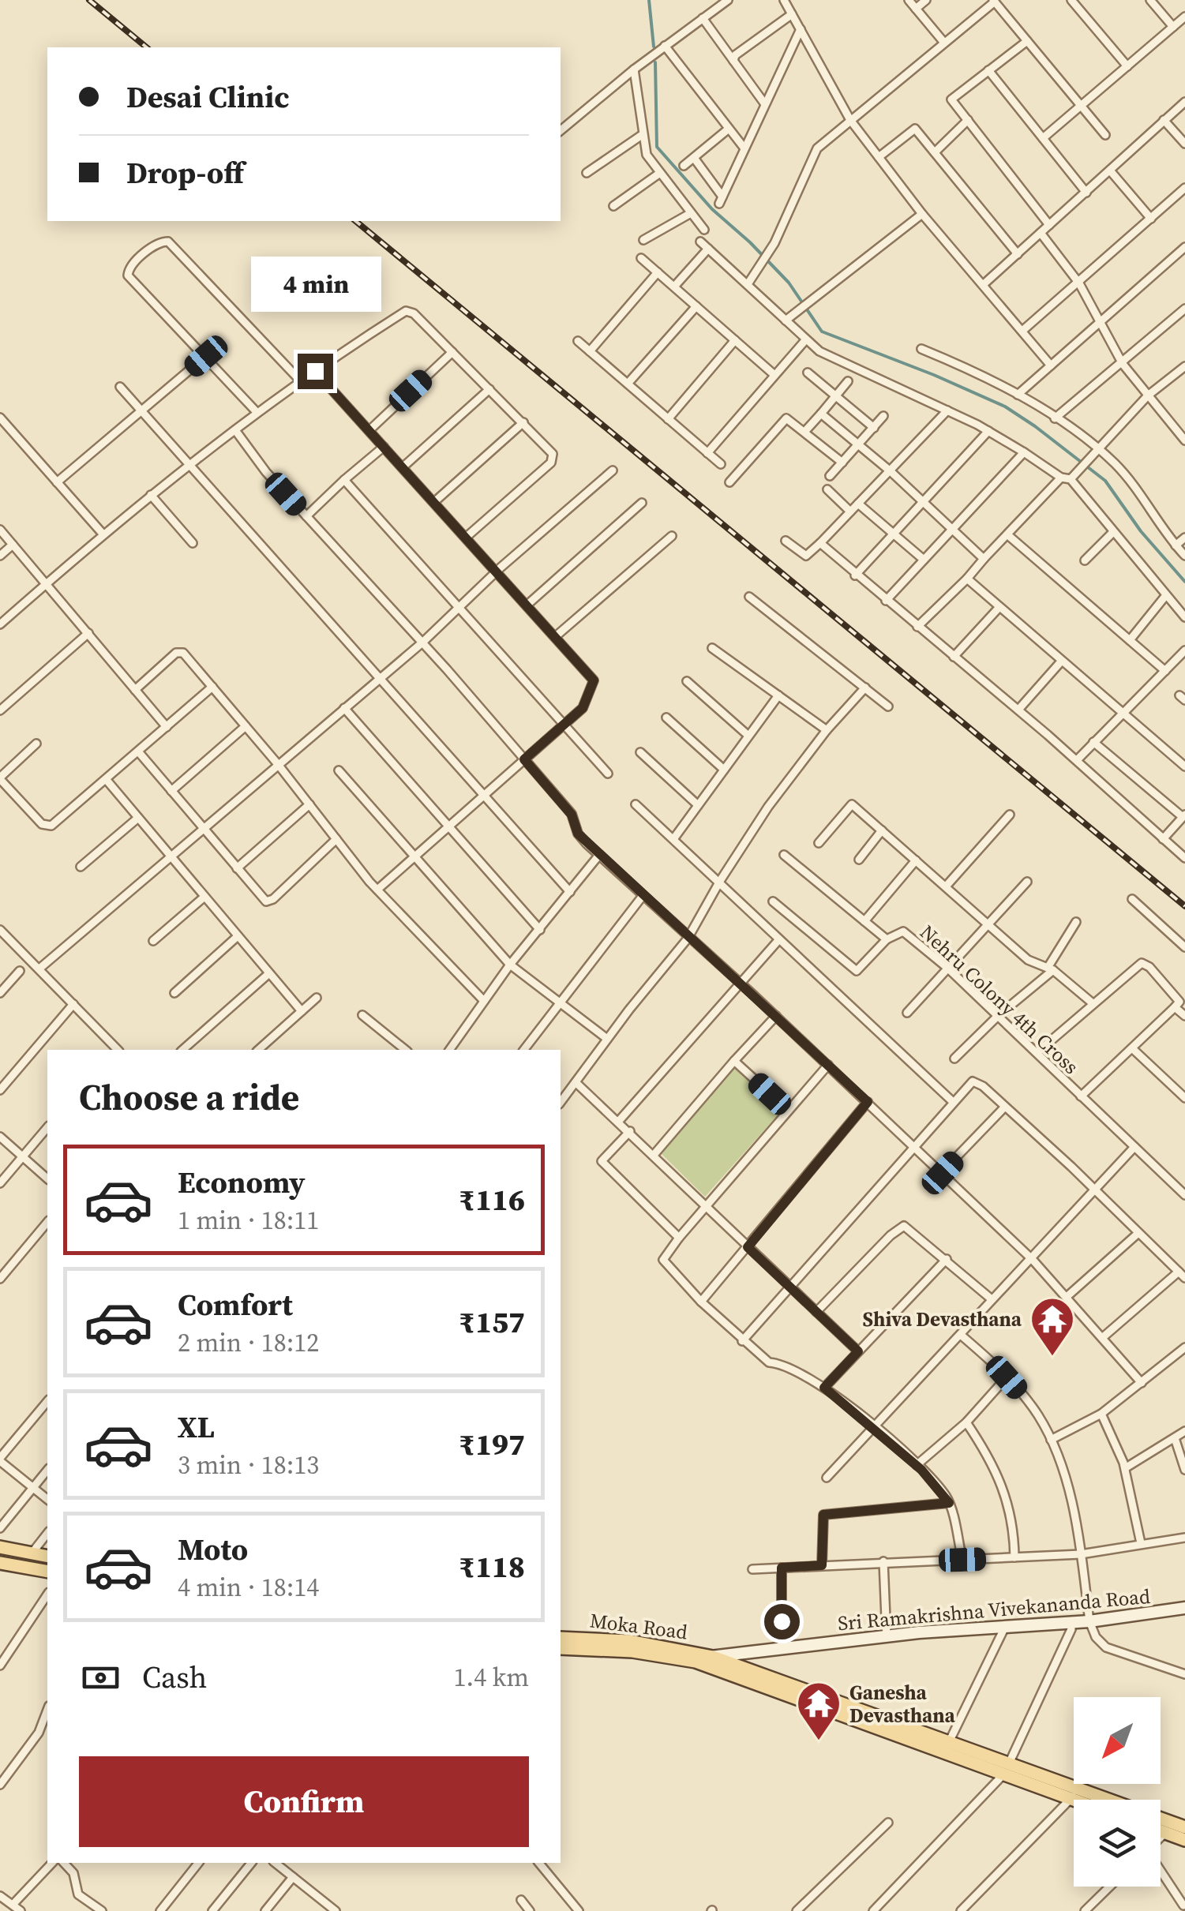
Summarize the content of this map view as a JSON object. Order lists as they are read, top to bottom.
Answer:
{
  "streets": {
    "main road": ["Sri Ramakrishna Vivekananda Road", "Moka Road"],
    "street": ["Nehru Colony 4th Cross"]
  },
  "crossings": [
    ["Sri Ramakrishna Vivekananda Road", "Moka Road"]
  ],
  "places": {
    "temple": ["Shiva Devasthana", "Ganesha Devasthana"]
  },
  "north": "bottom left",
  "page": {
    "banner": ["Desai Clinic", "Drop-off"],
    "bubble": "4 min",
    "heading": "Choose a ride",
    "list": [
      {
        "name": "Economy",
        "note": "1 min · 18:11",
        "value": "₹116"
      },
      {
        "name": "Comfort",
        "note": "2 min · 18:12",
        "value": "₹157"
      },
      {
        "name": "XL",
        "note": "3 min · 18:13",
        "value": "₹197"
      },
      {
        "name": "Moto",
        "note": "4 min · 18:14",
        "value": "₹118"
      }
    ],
    "pay": ["Cash", "1.4 km"],
    "buttons": "Confirm"
  }
}
